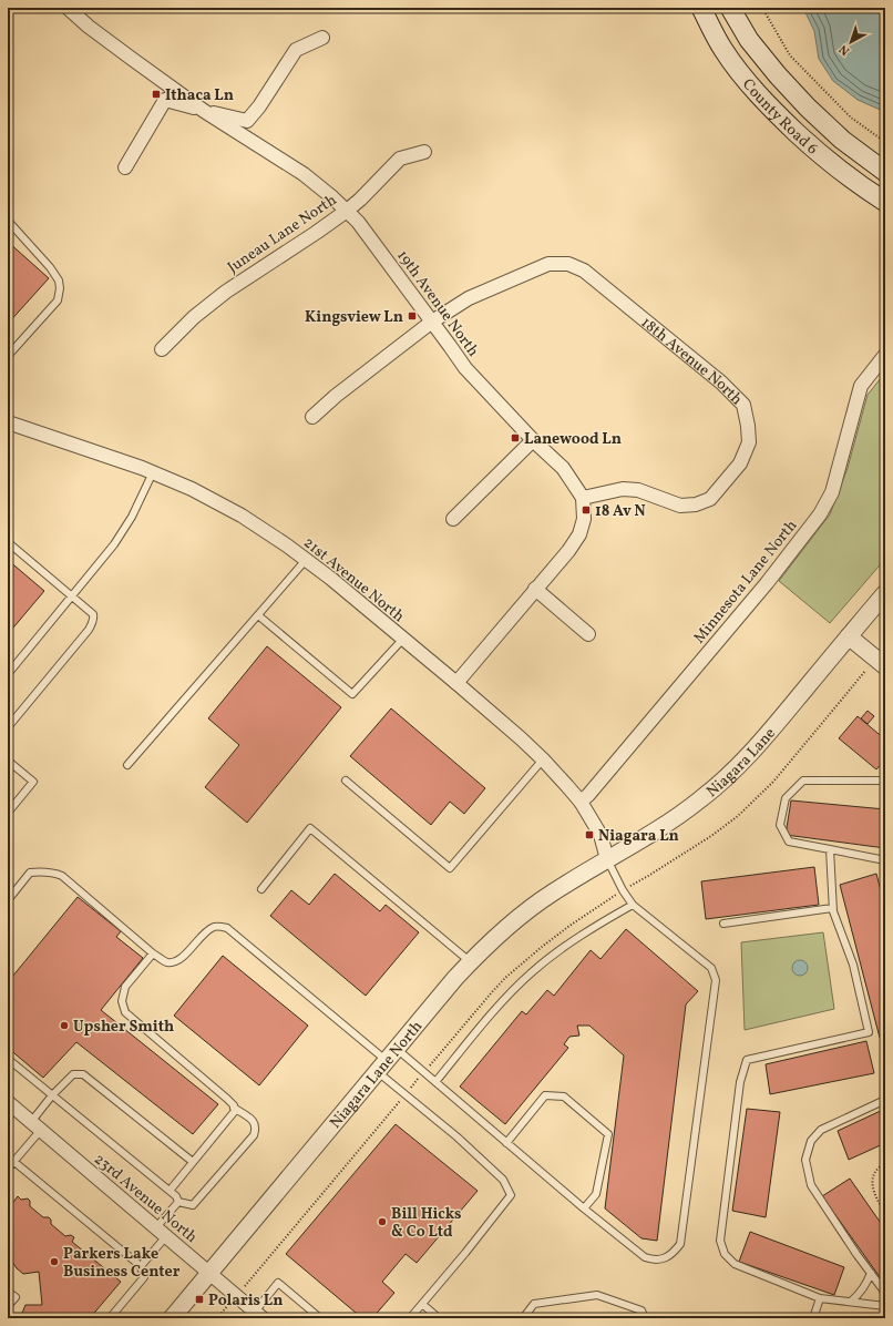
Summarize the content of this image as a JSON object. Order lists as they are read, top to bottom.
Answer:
{
  "streets": {
    "main road": ["County Road 6"],
    "street": [
      "Juneau Lane North",
      "19th Avenue North",
      "18th Avenue North",
      "21st Avenue North",
      "Minnesota Lane North",
      "Niagara Lane",
      "Niagara Lane North",
      "23rd Avenue North"
    ]
  },
  "crossings": [
    ["Juneau Lane North", "19th Avenue North"],
    ["19th Avenue North", "18th Avenue North"],
    ["21st Avenue North", "Minnesota Lane North"],
    ["21st Avenue North", "Niagara Lane"],
    ["21st Avenue North", "Niagara Lane North"],
    ["Niagara Lane", "Niagara Lane North"],
    ["Niagara Lane North", "23rd Avenue North"]
  ],
  "places": {
    "transit": [
      "Ithaca Ln",
      "Kingsview Ln",
      "Lanewood Ln",
      "18 Av N",
      "Niagara Ln",
      "Polaris Ln"
    ],
    "other": ["Upsher Smith", "Bill Hicks & Co Ltd", "Parkers Lake Business Center"]
  },
  "north": "bottom left"
}
